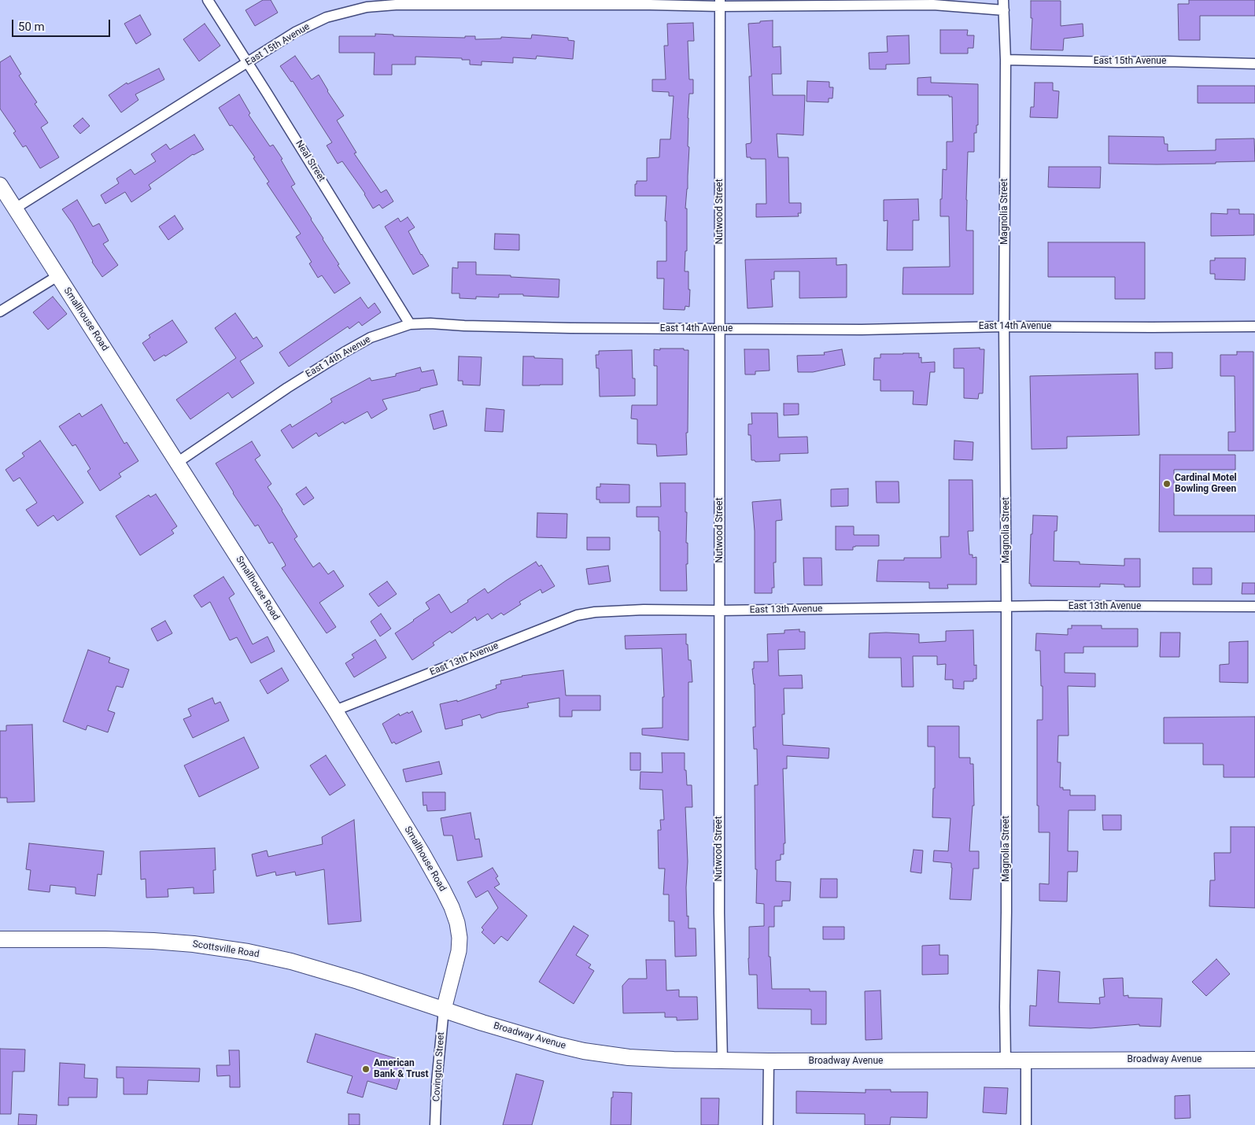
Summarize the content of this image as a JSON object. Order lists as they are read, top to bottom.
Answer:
{
  "streets": {
    "main road": ["Scottsville Road", "Broadway Avenue"],
    "street": [
      "East 15th Avenue",
      "Neal Street",
      "Nutwood Street",
      "Magnolia Street",
      "Smallhouse Road",
      "East 14th Avenue",
      "East 13th Avenue",
      "Covington Street"
    ]
  },
  "crossings": [
    ["East 15th Avenue", "Neal Street"],
    ["East 15th Avenue", "Nutwood Street"],
    ["East 15th Avenue", "Magnolia Street"],
    ["East 15th Avenue", "Smallhouse Road"],
    ["Neal Street", "East 14th Avenue"],
    ["Nutwood Street", "East 14th Avenue"],
    ["Nutwood Street", "East 13th Avenue"],
    ["Nutwood Street", "Broadway Avenue"],
    ["Magnolia Street", "East 14th Avenue"],
    ["Magnolia Street", "East 13th Avenue"],
    ["Magnolia Street", "Broadway Avenue"],
    ["Smallhouse Road", "East 14th Avenue"],
    ["Smallhouse Road", "East 13th Avenue"],
    ["Smallhouse Road", "Scottsville Road"],
    ["Smallhouse Road", "Broadway Avenue"],
    ["Smallhouse Road", "Covington Street"],
    ["Scottsville Road", "Broadway Avenue"],
    ["Scottsville Road", "Covington Street"],
    ["Broadway Avenue", "Covington Street"]
  ],
  "places": ["Cardinal Motel Bowling Green", "American Bank & Trust"],
  "scale_bar": "50 m"
}
